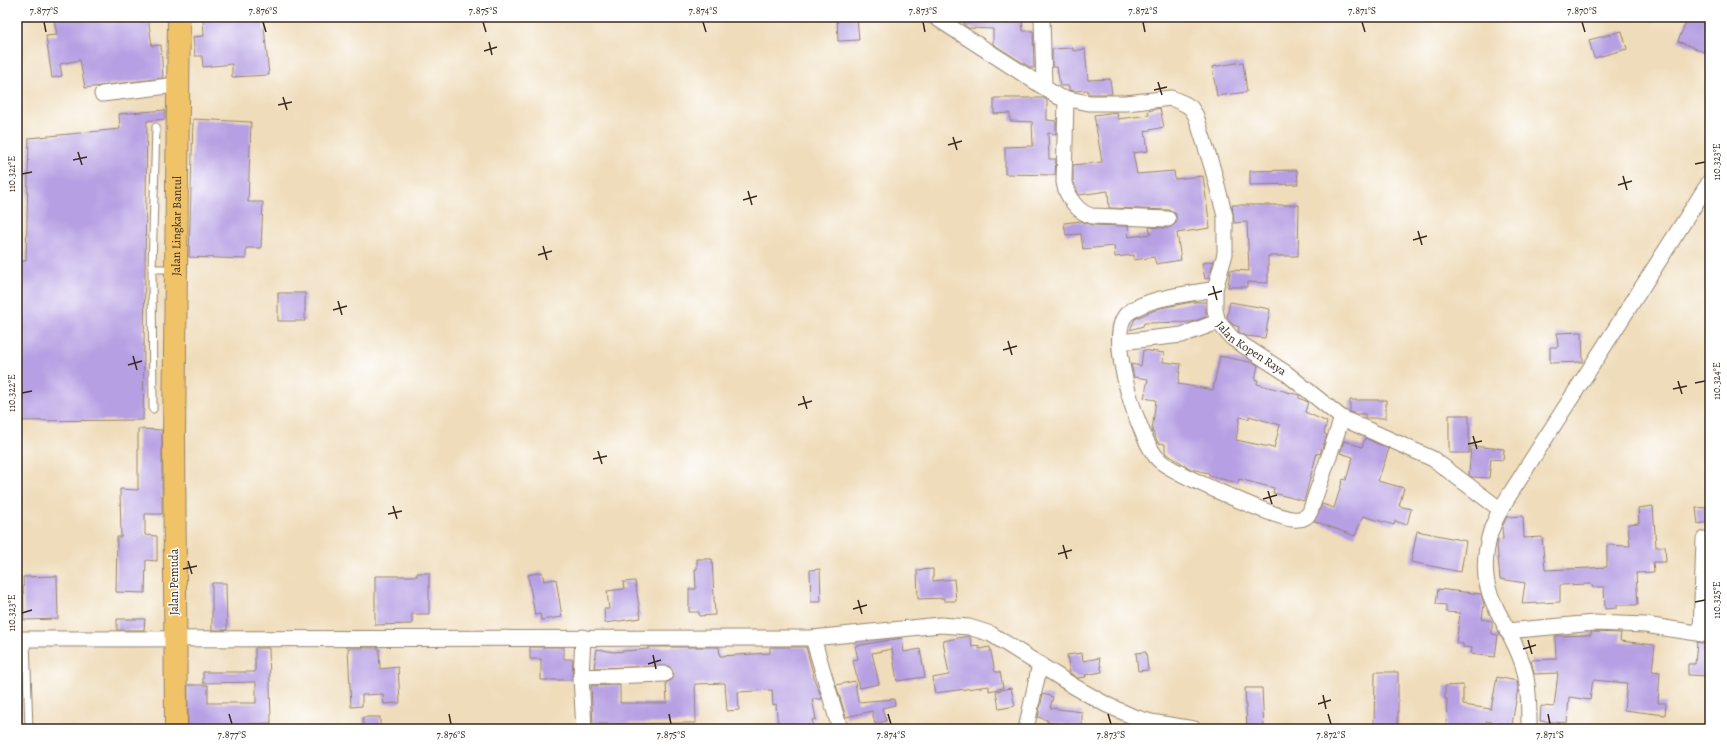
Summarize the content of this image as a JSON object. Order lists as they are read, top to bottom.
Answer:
{
  "streets": {
    "main road": ["Jalan Lingkar Bantul", "Jalan Pemuda"],
    "street": ["Jalan Kopen Raya"]
  },
  "crossings": [
    ["Jalan Lingkar Bantul", "Jalan Pemuda"]
  ],
  "coordinates": [
    "7.877°S",
    "7.876°S",
    "7.875°S",
    "7.874°S",
    "7.873°S",
    "7.872°S",
    "7.871°S",
    "7.870°S",
    "110.323°E",
    "110.321°E",
    "110.324°E",
    "110.322°E",
    "110.325°E"
  ]
}
